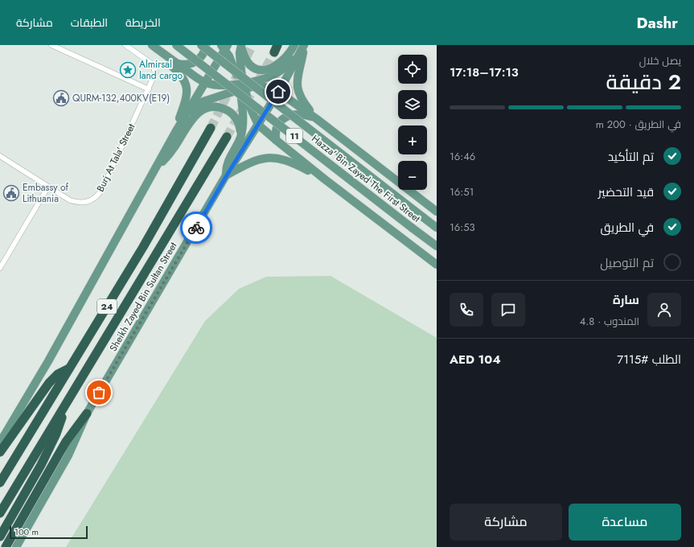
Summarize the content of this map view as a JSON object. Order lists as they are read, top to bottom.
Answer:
{
  "streets": {
    "highway": ["Sheikh Zayed Bin Sultan Street", "24"],
    "main road": ["11", "Hazza' Bin Zayed The First Street"],
    "street": ["Burj At Tala' Street"]
  },
  "places": {
    "place": ["Almirsal land cargo"],
    "public building": ["QURM-132,400KV(E19)", "Embassy of Lithuania"]
  },
  "scale_bar": "100 m",
  "page": {
    "header": "Dashr",
    "nav": ["الخريطة", "الطبقات", "مشاركة"],
    "heading": ["2 دقيقة", "يصل خلال", "17:13–17:18"],
    "panel": [
      "سارة",
      "المندوب · 4.8",
      "الطلب #7115",
      "AED 104"
    ],
    "map_buttons": ["+", "−"],
    "bar": "في الطريق · 200 m",
    "list": [
      ["تم التأكيد", "16:46"],
      ["قيد التحضير", "16:51"],
      ["في الطريق", "16:53"],
      "تم التوصيل"
    ],
    "buttons": ["مساعدة", "مشاركة"],
    "scale": "100 m"
  }
}
